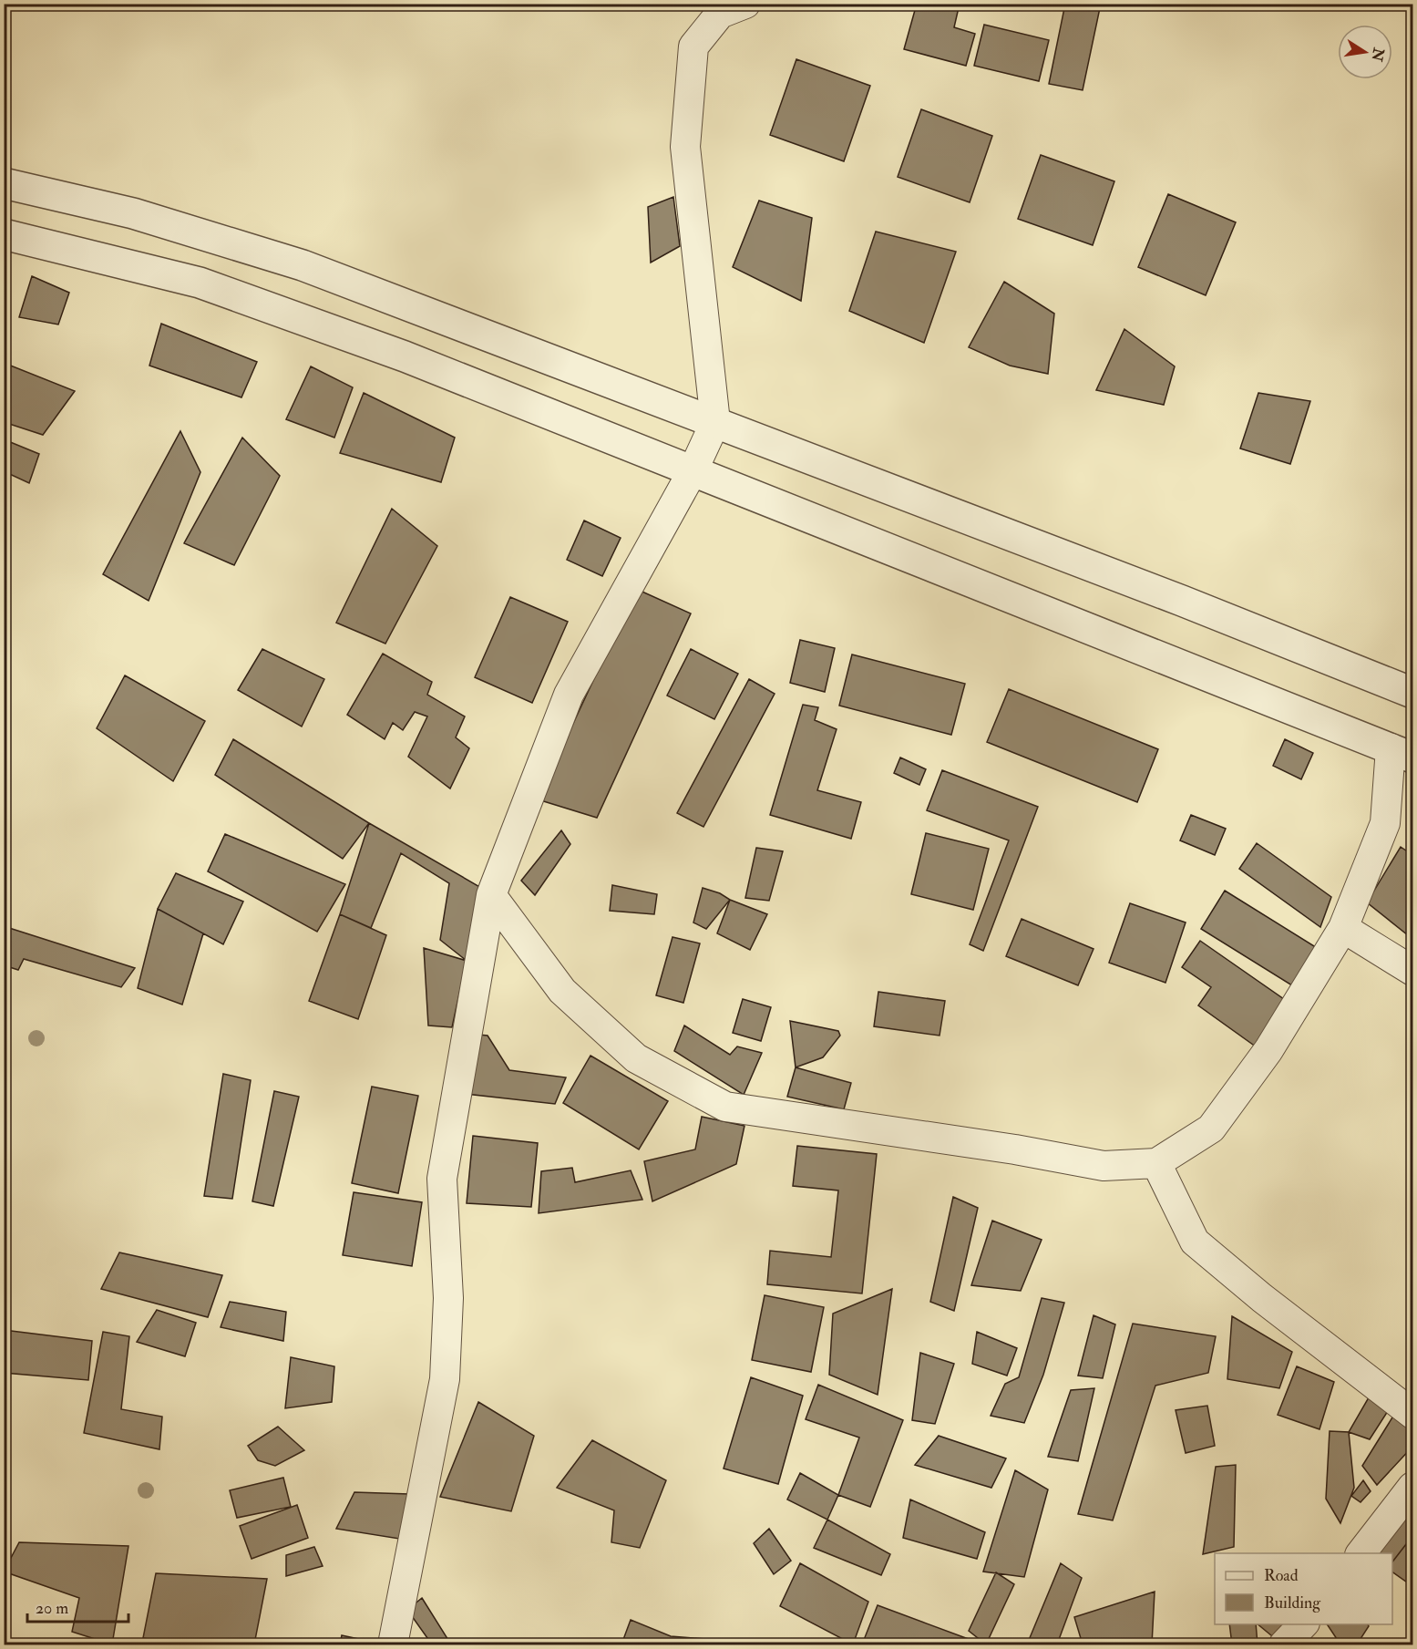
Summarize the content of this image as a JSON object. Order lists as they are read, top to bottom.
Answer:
{
  "legend": ["Road", "Building"],
  "scale_bar": "20 m",
  "north": "right"
}
